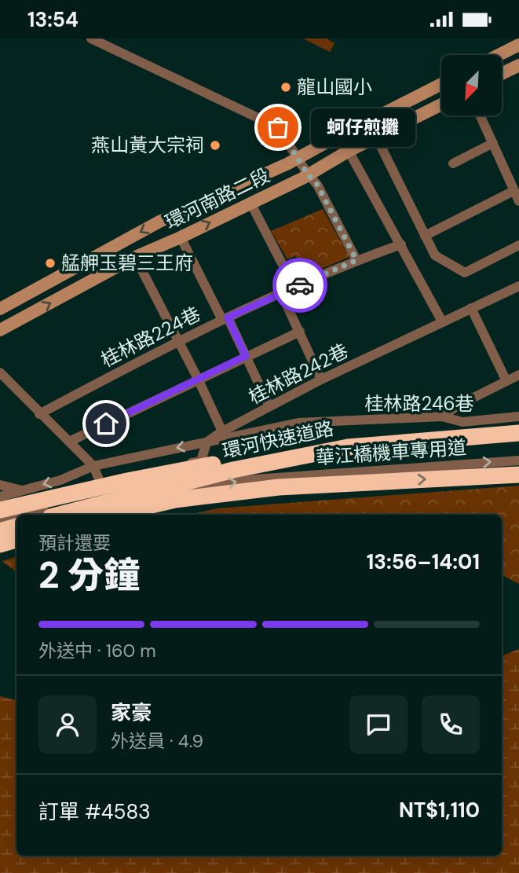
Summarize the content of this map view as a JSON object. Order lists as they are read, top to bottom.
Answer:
{
  "streets": {
    "highway": ["環河快速道路"],
    "street": [
      "環河南路二段",
      "桂林路224巷",
      "桂林路242巷",
      "桂林路246巷",
      "華江橋機車專用道"
    ]
  },
  "crossings": [
    ["桂林路242巷", "桂林路246巷"],
    ["桂林路242巷", "華江橋機車專用道"]
  ],
  "one_way": ["華江橋機車專用道"],
  "places": [
    "龍山國小",
    "蚵仔煎攤",
    "燕山黃大宗祠",
    "艋舺玉碧三王府"
  ],
  "north": "bottom left",
  "page": {
    "status": "13:54",
    "bubble": "蚵仔煎攤",
    "heading": ["2 分鐘", "預計還要", "13:56–14:01"],
    "panel": [
      "家豪",
      "外送員 · 4.9",
      "訂單 #4583",
      "NT$1,110"
    ],
    "bar": "外送中 · 160 m"
  }
}
